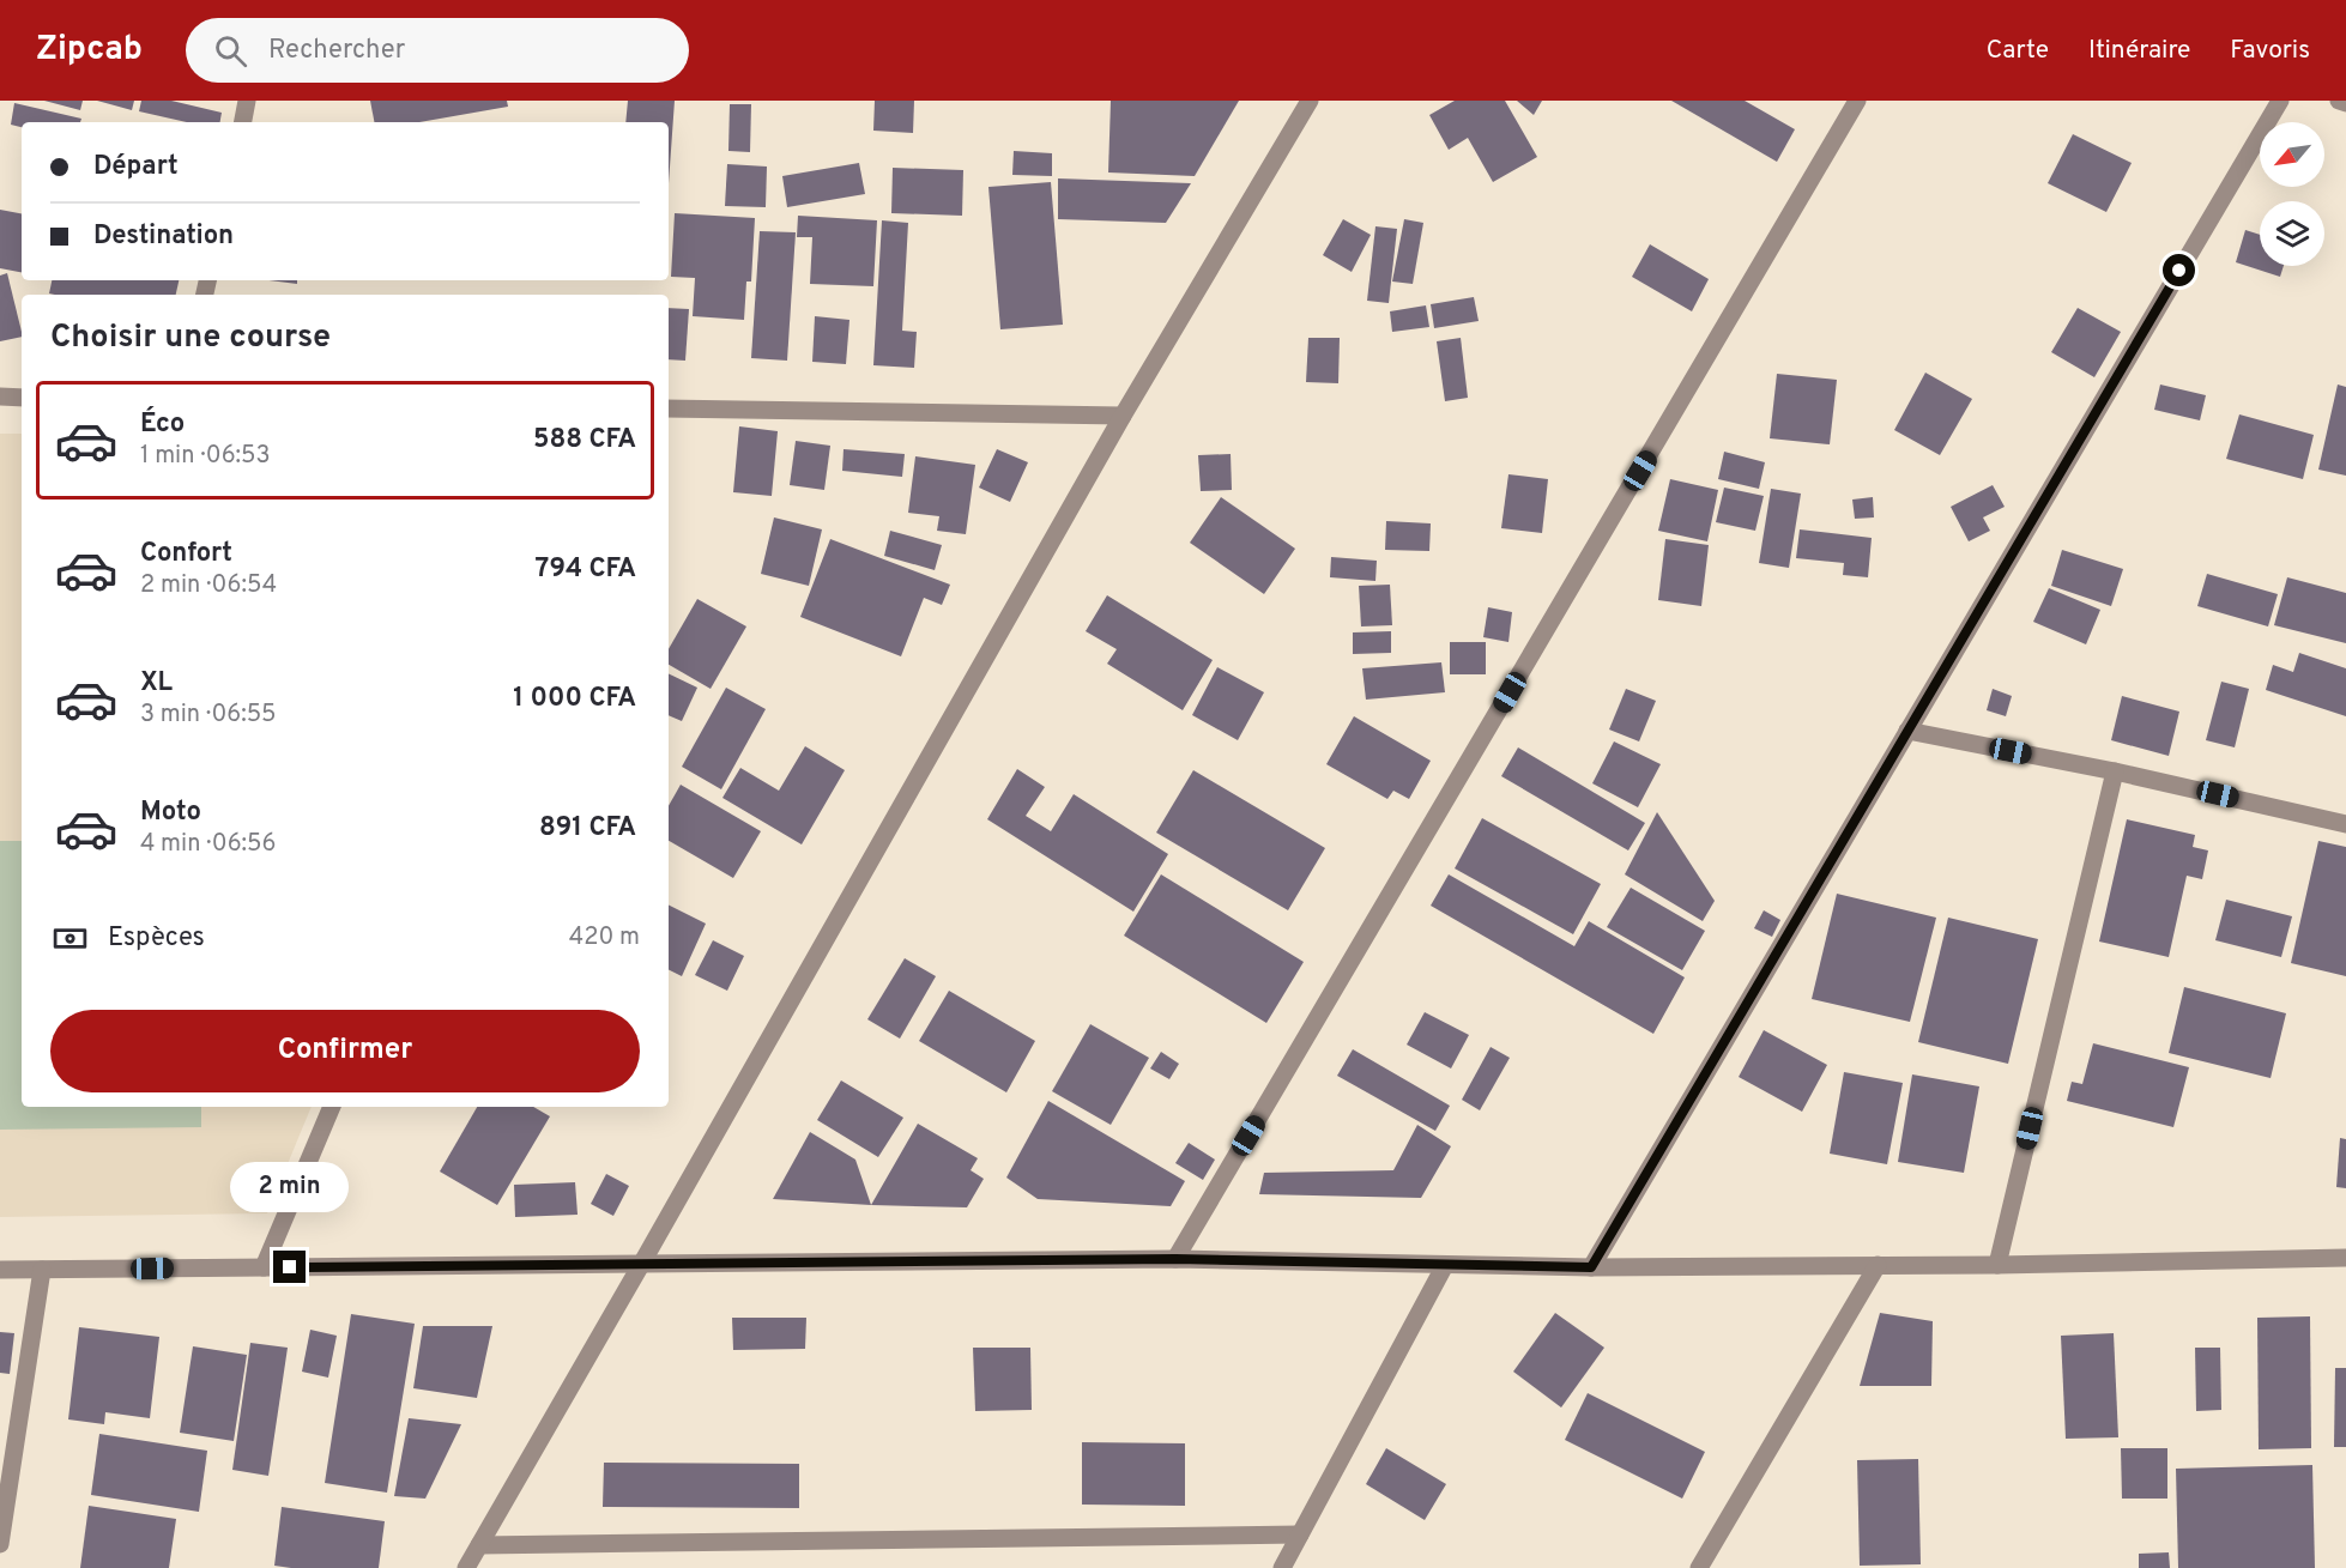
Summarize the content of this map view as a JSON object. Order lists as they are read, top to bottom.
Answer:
{
  "north": "bottom left",
  "page": {
    "header": "Zipcab",
    "search": "Rechercher",
    "nav": ["Carte", "Itinéraire", "Favoris"],
    "banner": ["Départ", "Destination"],
    "heading": "Choisir une course",
    "list": [
      {
        "name": "Éco",
        "note": "1 min · 06:53",
        "value": "588 CFA"
      },
      {
        "name": "Confort",
        "note": "2 min · 06:54",
        "value": "794 CFA"
      },
      {
        "name": "XL",
        "note": "3 min · 06:55",
        "value": "1 000 CFA"
      },
      {
        "name": "Moto",
        "note": "4 min · 06:56",
        "value": "891 CFA"
      }
    ],
    "pay": ["Espèces", "420 m"],
    "buttons": "Confirmer",
    "bubble": "2 min"
  }
}
